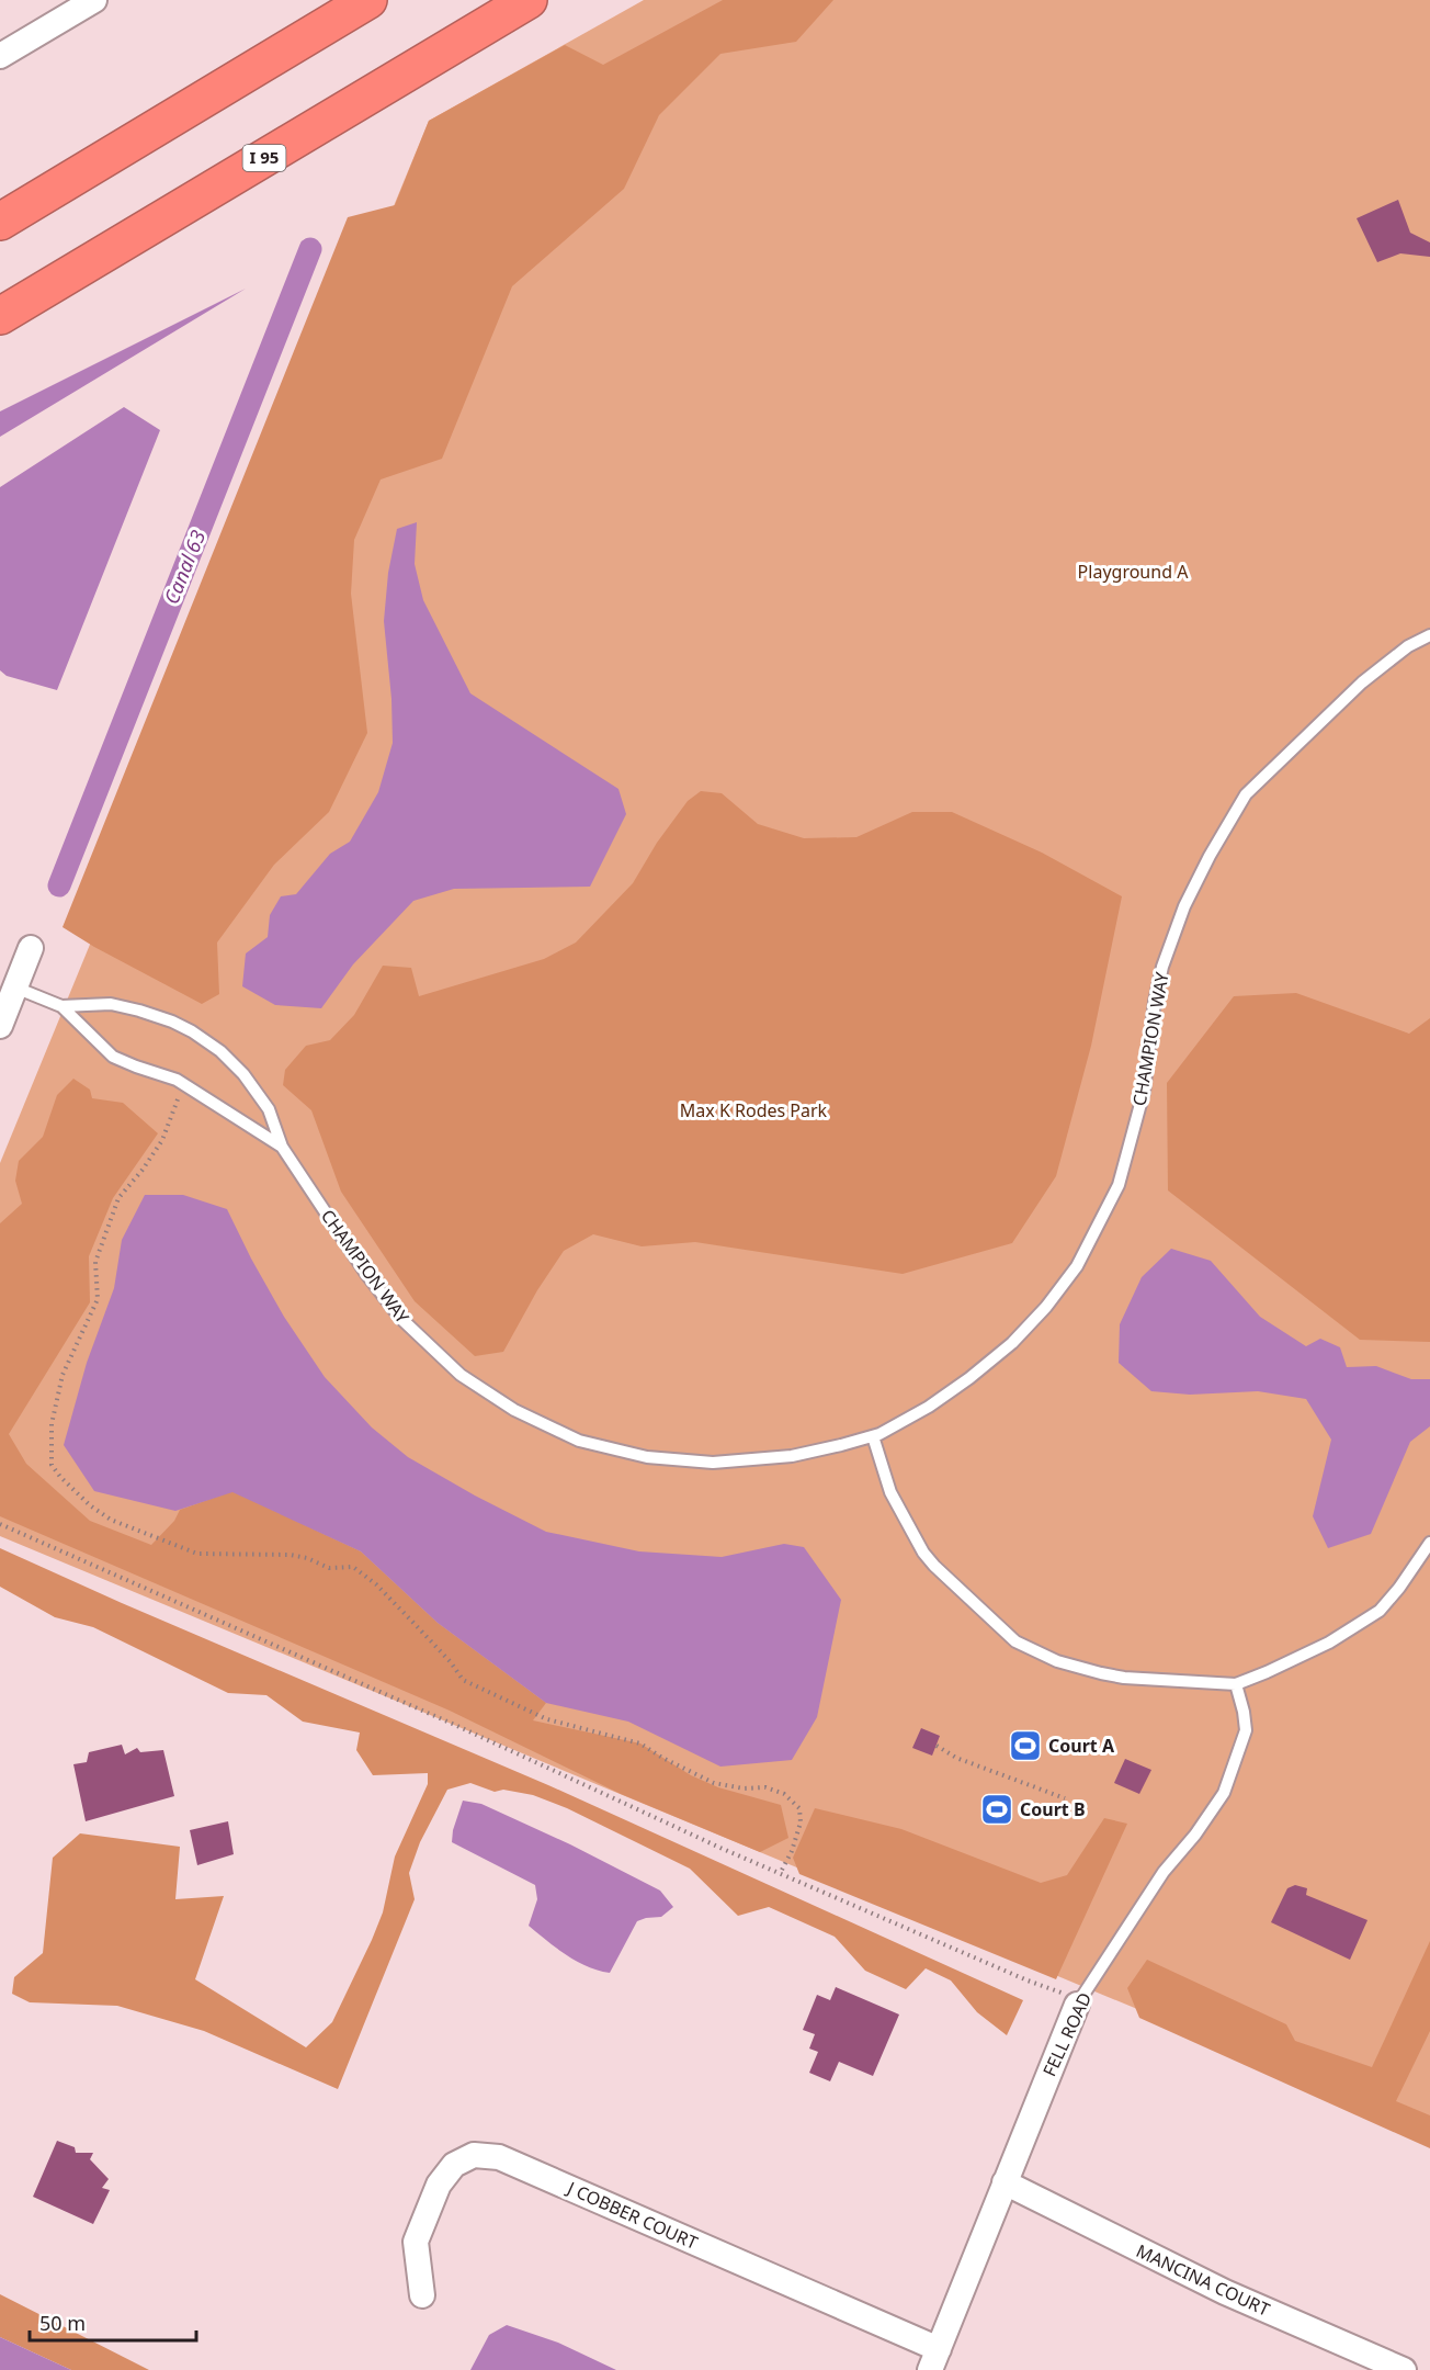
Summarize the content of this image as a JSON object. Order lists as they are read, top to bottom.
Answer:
{
  "streets": {
    "highway": ["I 95"],
    "street": ["FELL ROAD", "J COBBER COURT", "MANCINA COURT"],
    "lane": ["CHAMPION WAY"]
  },
  "crossings": [
    ["FELL ROAD", "J COBBER COURT"],
    ["FELL ROAD", "MANCINA COURT"]
  ],
  "water": ["Canal 63"],
  "parks": ["Playground A", "Max K Rodes Park"],
  "places": {
    "sports": ["Court A", "Court B"]
  },
  "scale_bar": "50 m"
}
